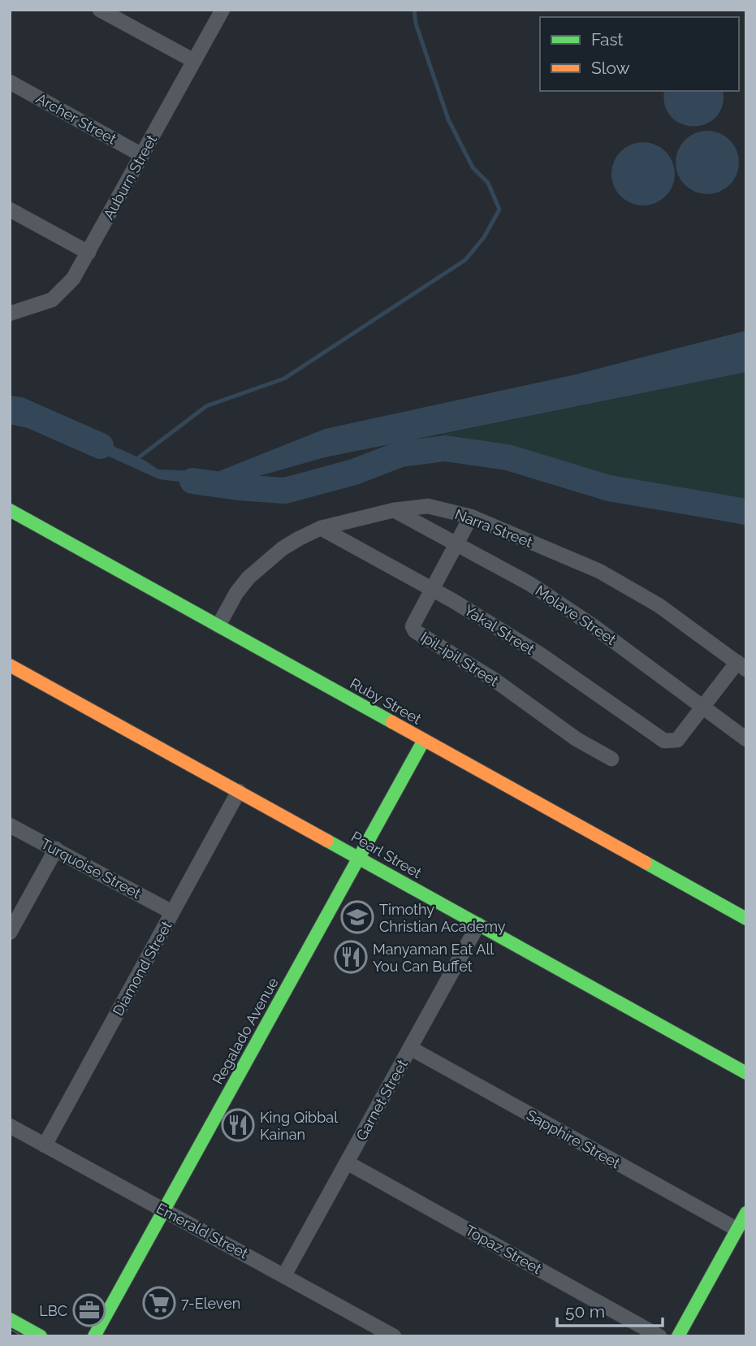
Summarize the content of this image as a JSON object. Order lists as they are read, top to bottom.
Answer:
{
  "streets": {
    "street": [
      "Archer Street",
      "Auburn Street",
      "Narra Street",
      "Molave Street",
      "Yakal Street",
      "Ipil-ipil Street",
      "Ruby Street",
      "Pearl Street",
      "Turquoise Street",
      "Diamond Street",
      "Regalado Avenue",
      "Garnet Street",
      "Sapphire Street",
      "Emerald Street",
      "Topaz Street"
    ]
  },
  "crossings": [
    ["Archer Street", "Auburn Street"],
    ["Narra Street", "Molave Street"],
    ["Narra Street", "Yakal Street"],
    ["Narra Street", "Ipil-ipil Street"],
    ["Narra Street", "Ruby Street"],
    ["Molave Street", "Yakal Street"],
    ["Molave Street", "Ipil-ipil Street"],
    ["Yakal Street", "Ipil-ipil Street"],
    ["Ruby Street", "Regalado Avenue"],
    ["Pearl Street", "Diamond Street"],
    ["Pearl Street", "Regalado Avenue"],
    ["Pearl Street", "Garnet Street"],
    ["Turquoise Street", "Diamond Street"],
    ["Diamond Street", "Emerald Street"],
    ["Regalado Avenue", "Emerald Street"],
    ["Garnet Street", "Sapphire Street"],
    ["Garnet Street", "Emerald Street"],
    ["Garnet Street", "Topaz Street"]
  ],
  "places": {
    "school or university": ["Timothy Christian Academy"],
    "restaurant": ["Manyaman Eat All You Can Buffet", "King Qibbal Kainan"],
    "supermarket": ["7-Eleven"],
    "office": ["LBC"]
  },
  "legend": ["Fast", "Slow"],
  "scale_bar": "50 m"
}
